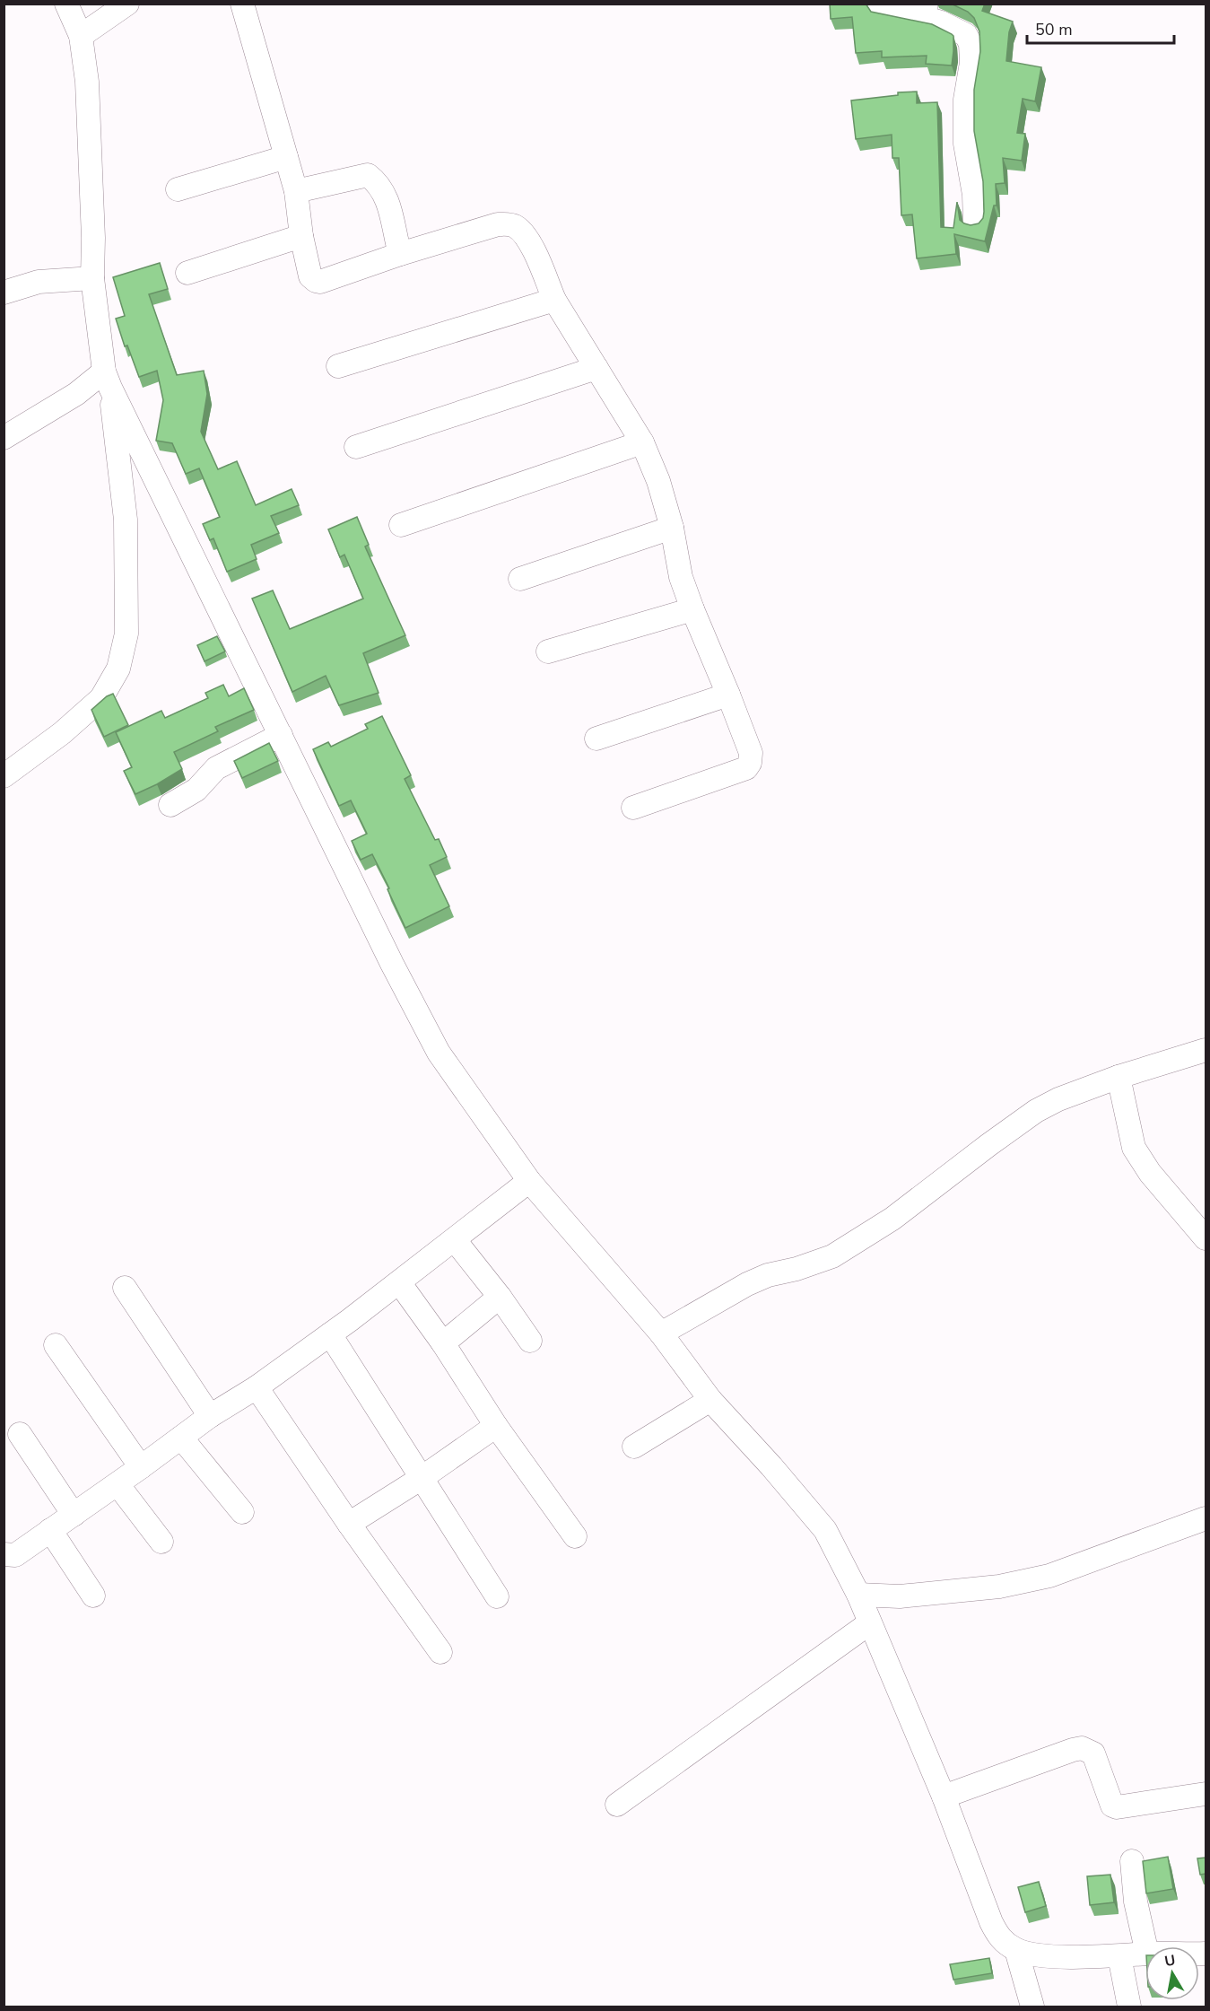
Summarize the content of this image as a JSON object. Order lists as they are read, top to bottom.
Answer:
{
  "scale_bar": "50 m",
  "north": "top"
}
